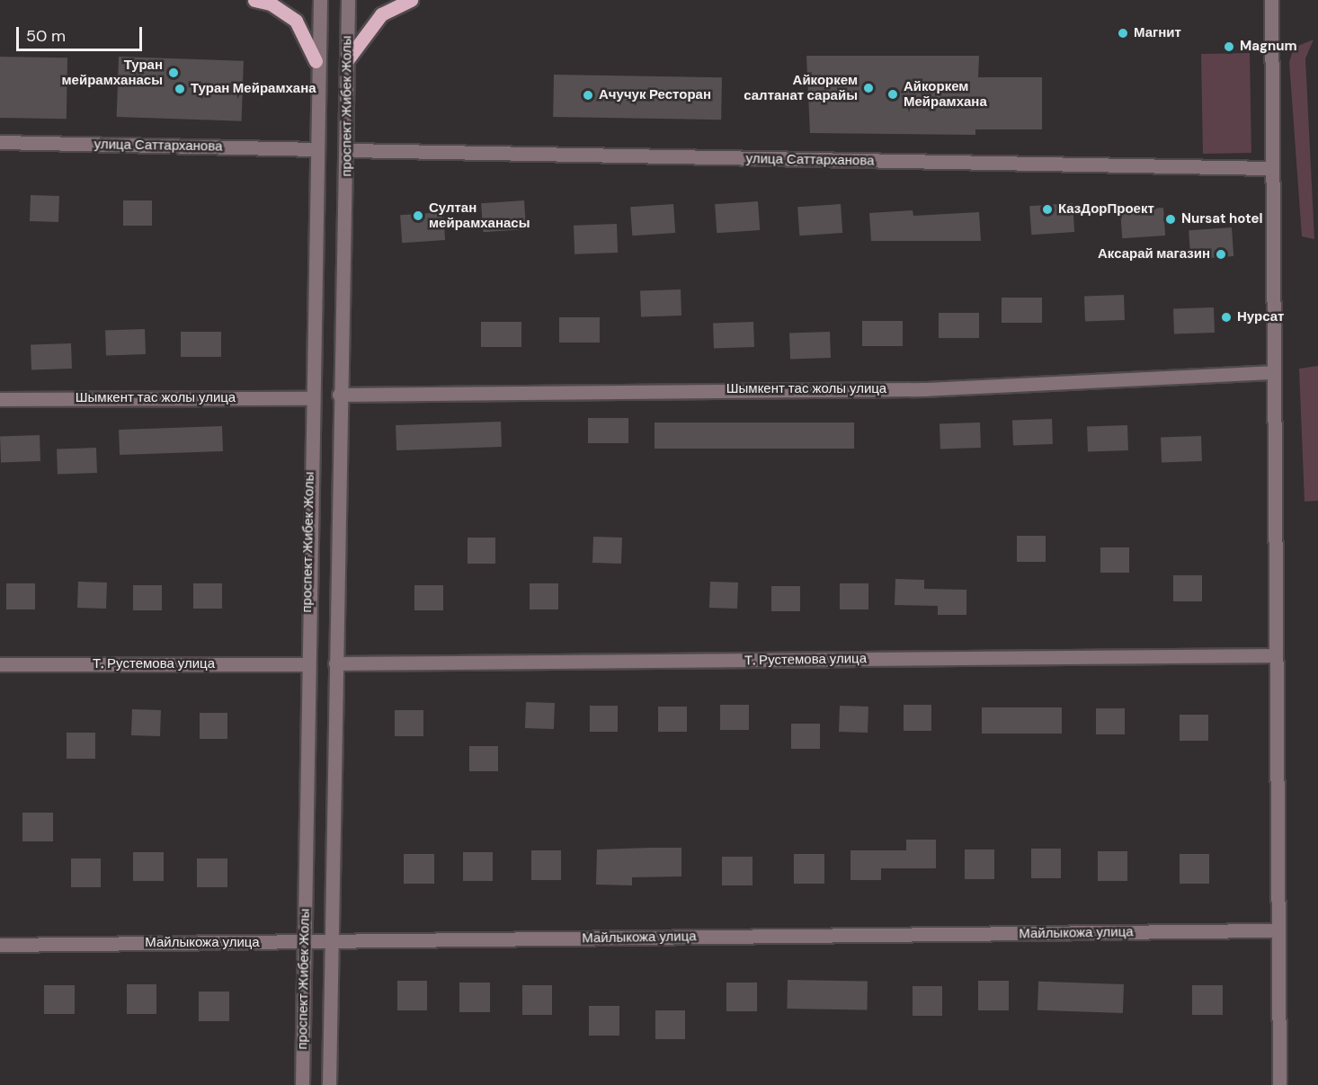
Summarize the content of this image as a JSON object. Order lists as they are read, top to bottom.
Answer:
{
  "streets": {
    "street": [
      "проспект Жибек Жолы",
      "улица Саттарханова",
      "Шымкент тас жолы улица",
      "Т. Рустемова улица",
      "Майлыкожа улица"
    ]
  },
  "crossings": [
    ["проспект Жибек Жолы", "улица Саттарханова"],
    ["проспект Жибек Жолы", "Шымкент тас жолы улица"],
    ["проспект Жибек Жолы", "Т. Рустемова улица"],
    ["проспект Жибек Жолы", "Майлыкожа улица"]
  ],
  "places": [
    "Магнит",
    "Magnum",
    "Туран мейрамханасы",
    "Айкоркем салтанат сарайы",
    "Туран Мейрамхана",
    "Айкоркем Мейрамхана",
    "Ачучук Ресторан",
    "КазДорПроект",
    "Султан мейрамханасы",
    "Nursat hotel",
    "Аксарай магазин",
    "Нурсат"
  ],
  "scale_bar": "50 m"
}
